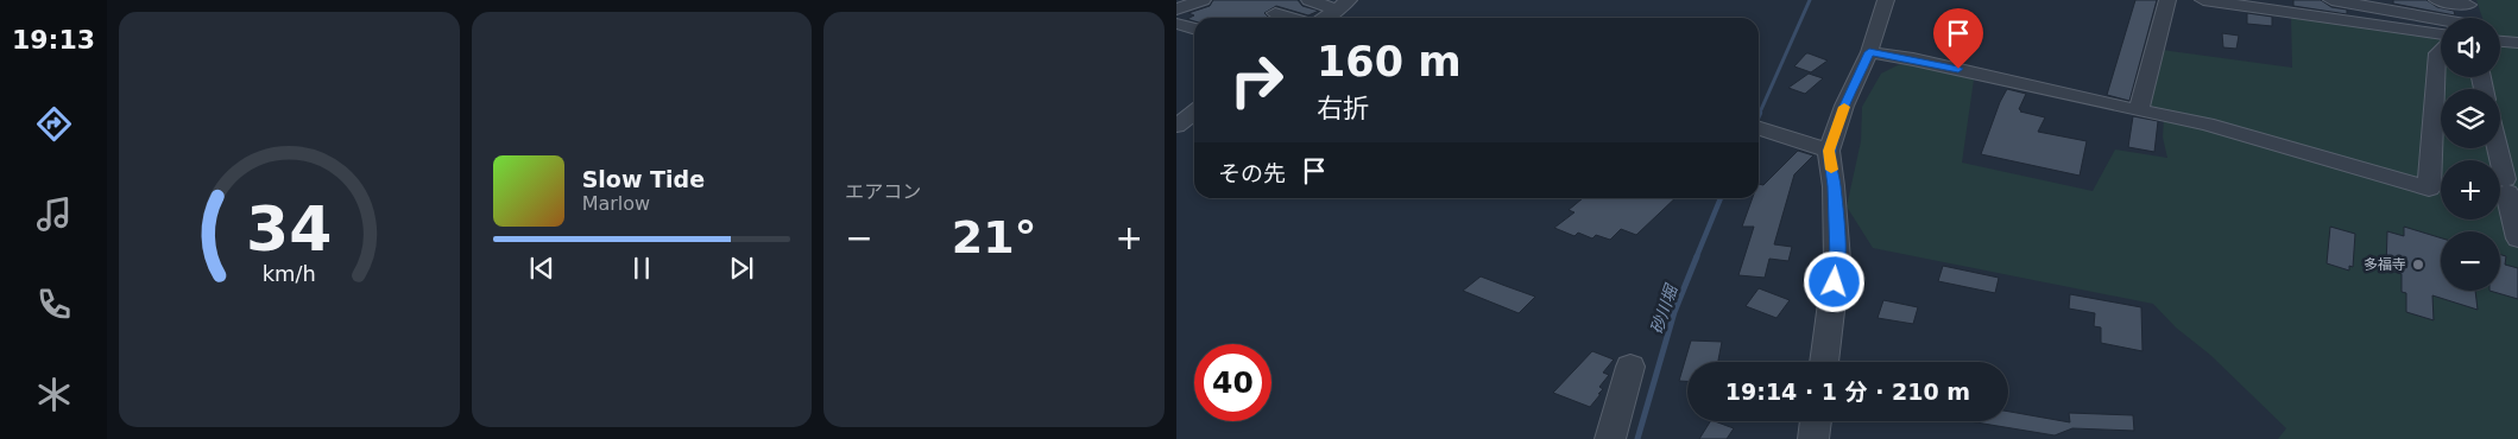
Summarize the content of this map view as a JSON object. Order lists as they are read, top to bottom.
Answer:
{
  "water": ["砂川堀"],
  "places": ["多福寺"],
  "page": {
    "tabs": "19:13",
    "tile": "エアコン",
    "map_buttons": ["+", "−"],
    "turn": ["160 m", "右折"],
    "then": "その先",
    "song": ["Slow Tide", "Marlow"],
    "heat": ["−", "21°", "+"],
    "limit": "40",
    "trip": "19:14 · 1 分 · 210 m",
    "gauge": ["34", "km/h"]
  }
}
